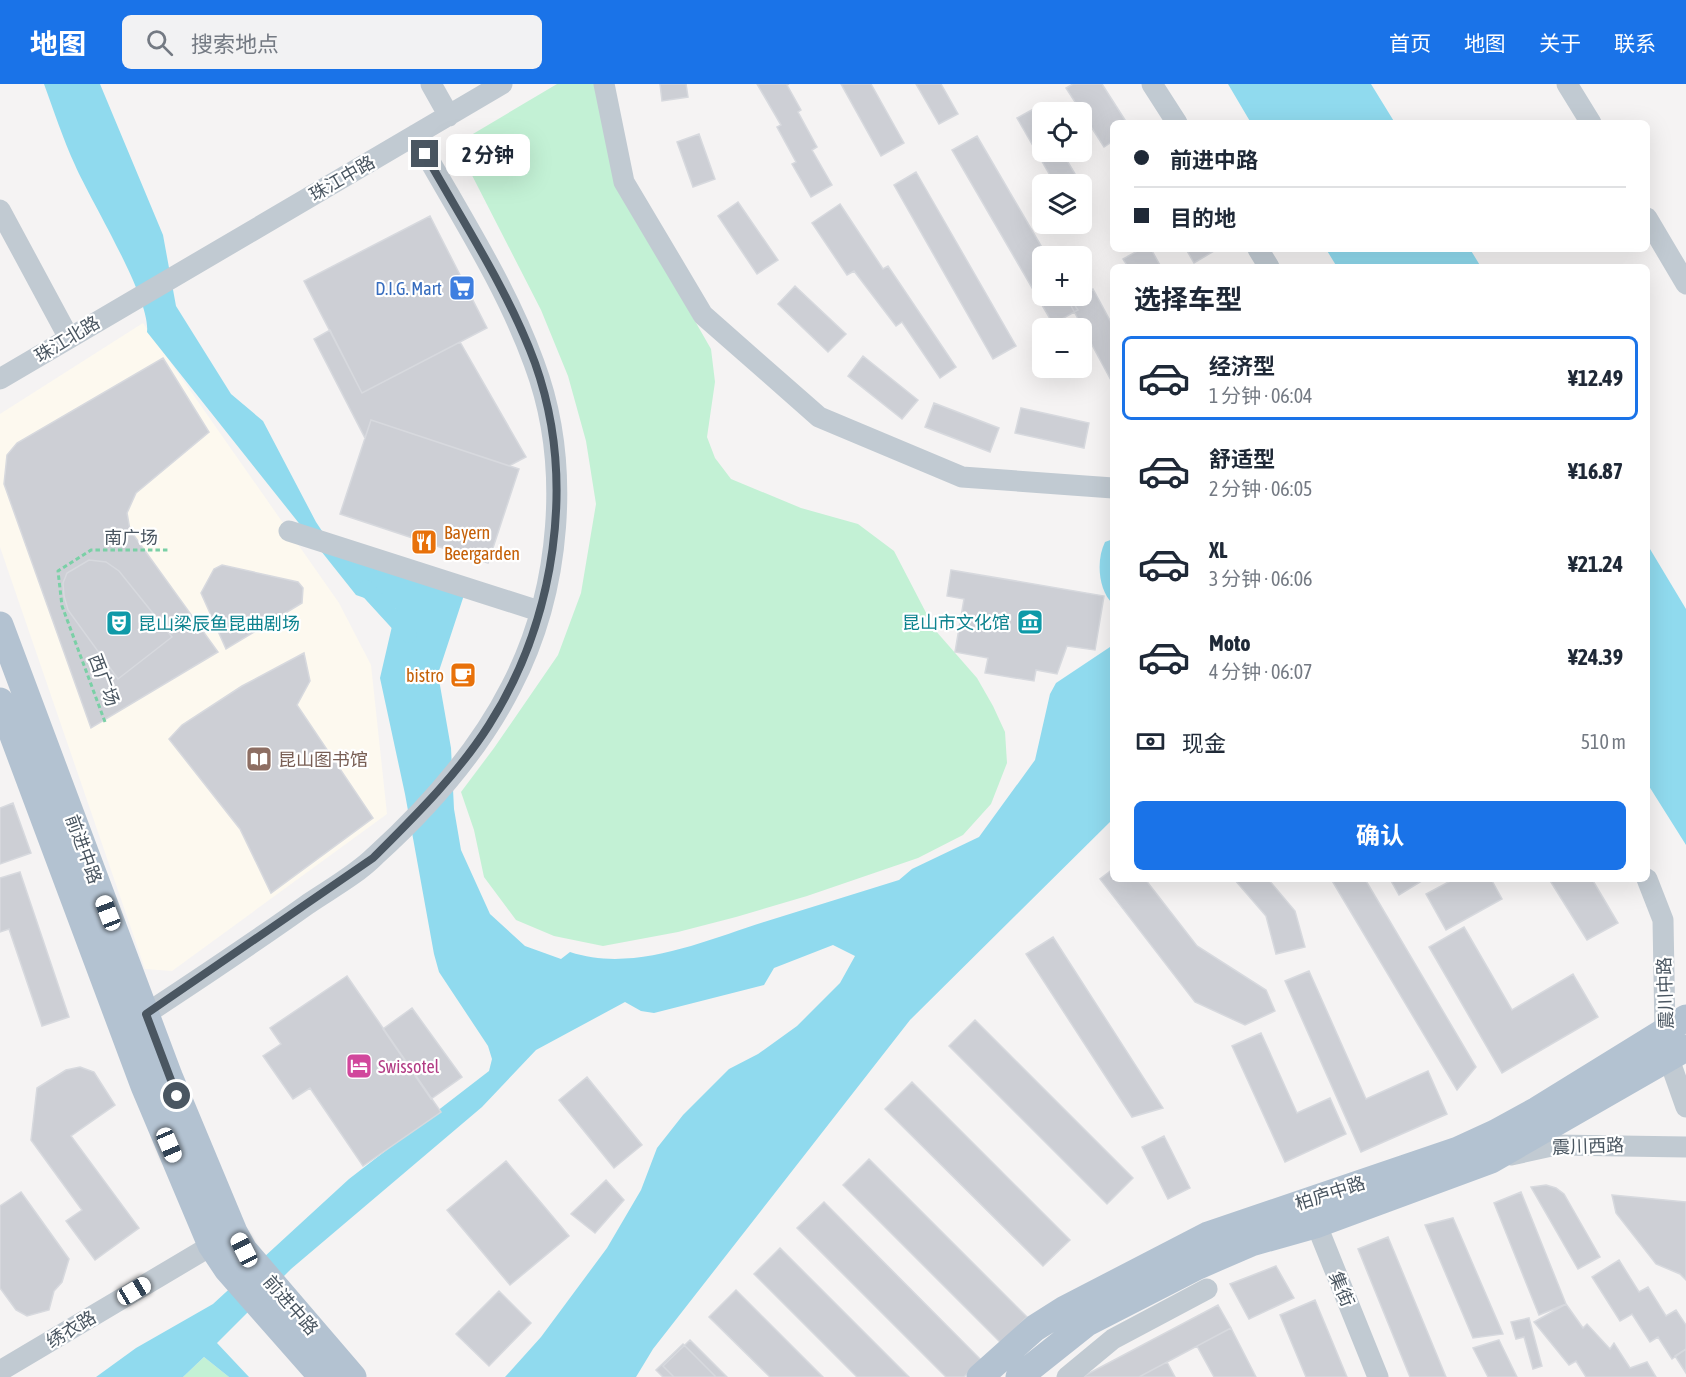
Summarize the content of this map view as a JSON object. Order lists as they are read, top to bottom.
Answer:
{
  "streets": {
    "main road": ["前进中路", "柏庐中路"],
    "street": [
      "珠江中路",
      "珠江北路",
      "震川中路",
      "震川西路",
      "集街",
      "绣衣路"
    ],
    "path": ["南广场", "西广场"]
  },
  "crossings": [
    ["珠江中路", "珠江北路"],
    ["南广场", "西广场"],
    ["前进中路", "绣衣路"],
    ["震川中路", "柏庐中路"],
    ["震川西路", "柏庐中路"],
    ["柏庐中路", "集街"]
  ],
  "places": {
    "supermarket": ["D.I.G. Mart"],
    "restaurant": ["Bayern Beergarden"],
    "museum": ["昆山市文化馆"],
    "theatre": ["昆山梁辰鱼昆曲剧场"],
    "cafe": ["bistro"],
    "library": ["昆山图书馆"],
    "hotel": ["Swissotel"]
  },
  "page": {
    "header": "地图",
    "search": "搜索地点",
    "nav": [
      "首页",
      "地图",
      "关于",
      "联系"
    ],
    "map_buttons": ["+", "−"],
    "banner": ["前进中路", "目的地"],
    "bubble": "2 分钟",
    "heading": "选择车型",
    "list": [
      {
        "name": "经济型",
        "note": "1 分钟 · 06:04",
        "value": "¥12.49"
      },
      {
        "name": "舒适型",
        "note": "2 分钟 · 06:05",
        "value": "¥16.87"
      },
      {
        "name": "XL",
        "note": "3 分钟 · 06:06",
        "value": "¥21.24"
      },
      {
        "name": "Moto",
        "note": "4 分钟 · 06:07",
        "value": "¥24.39"
      }
    ],
    "pay": ["现金", "510 m"],
    "buttons": "确认"
  }
}
